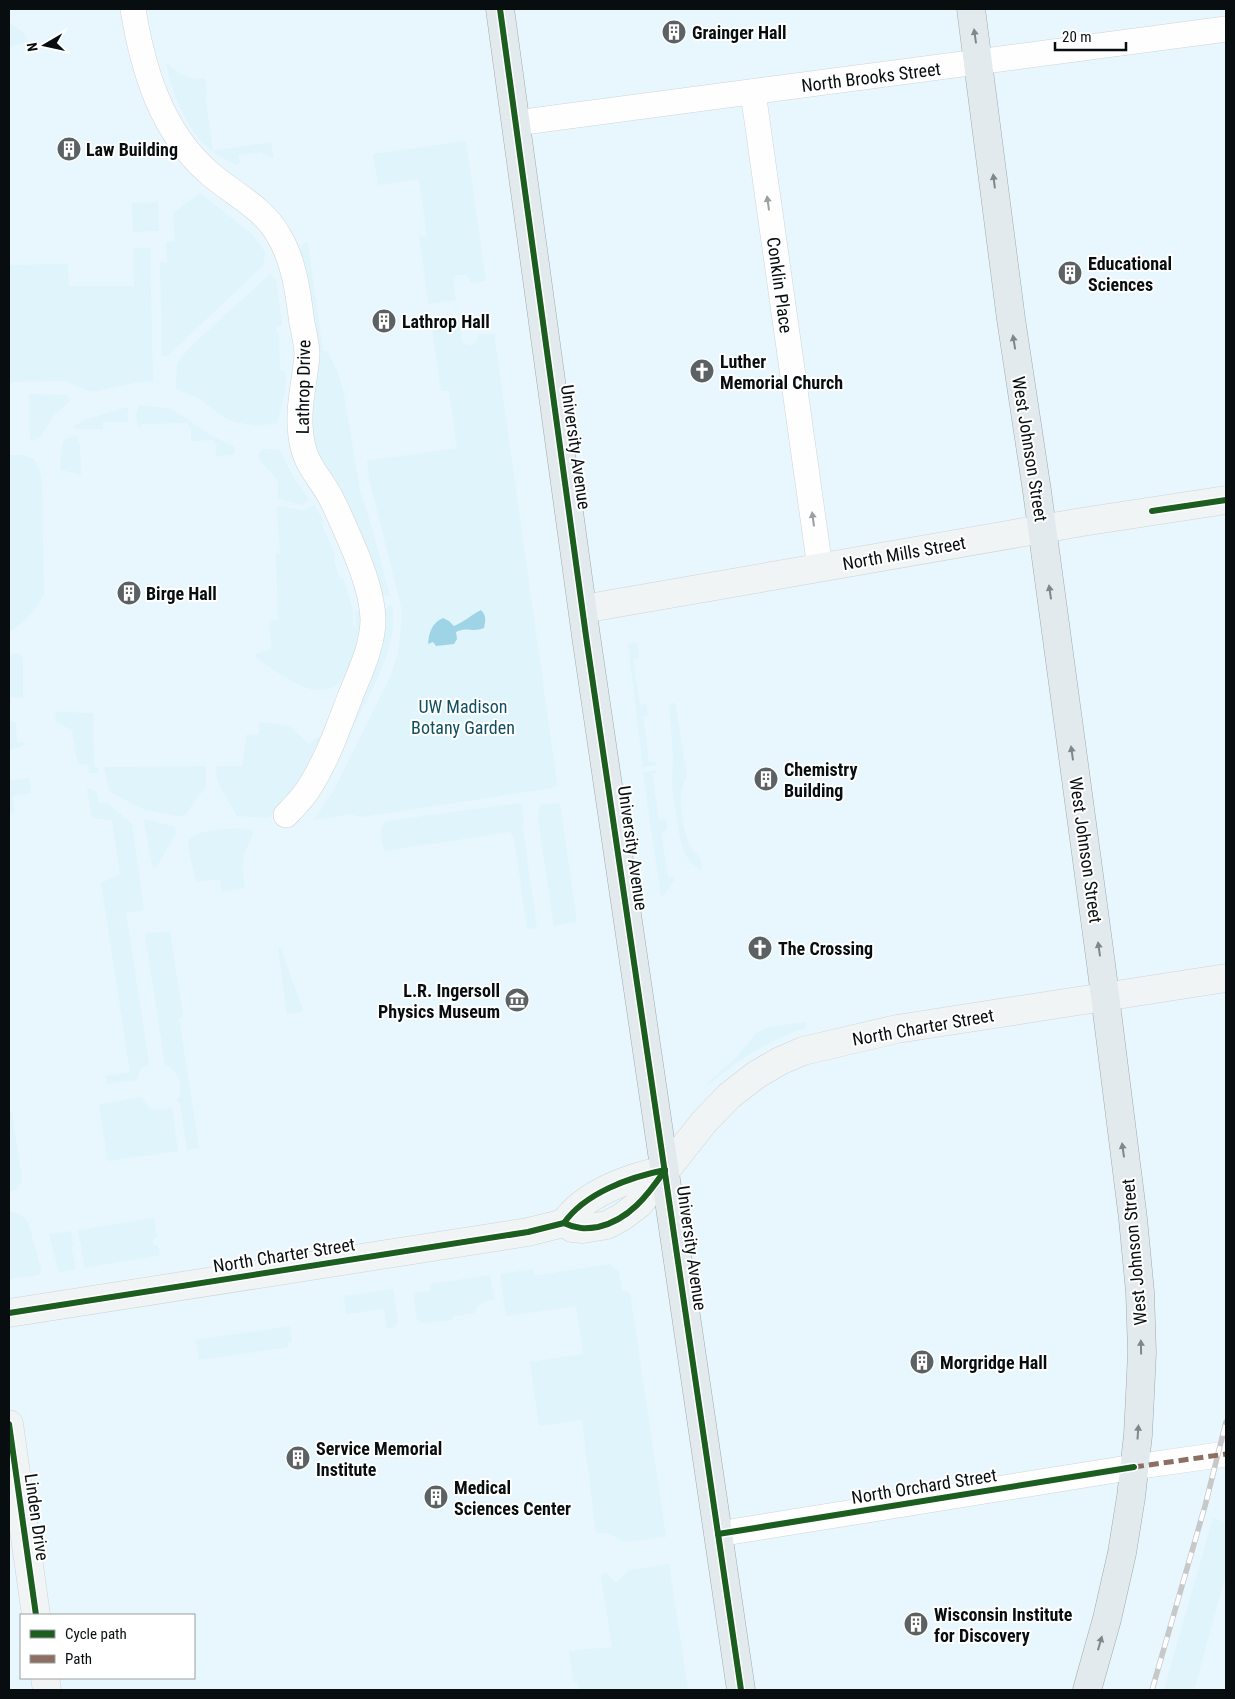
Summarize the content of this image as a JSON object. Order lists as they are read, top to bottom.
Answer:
{
  "streets": {
    "main road": ["University Avenue", "West Johnson Street"],
    "street": [
      "North Brooks Street",
      "Conklin Place",
      "Lathrop Drive",
      "North Mills Street",
      "North Charter Street",
      "North Orchard Street",
      "Linden Drive"
    ]
  },
  "crossings": [
    ["North Brooks Street", "Conklin Place"],
    ["North Brooks Street", "University Avenue"],
    ["North Brooks Street", "West Johnson Street"],
    ["Conklin Place", "North Mills Street"],
    ["University Avenue", "North Mills Street"],
    ["University Avenue", "North Charter Street"],
    ["University Avenue", "North Orchard Street"],
    ["West Johnson Street", "North Mills Street"],
    ["West Johnson Street", "North Charter Street"],
    ["West Johnson Street", "North Orchard Street"]
  ],
  "one_way": ["Conklin Place", "West Johnson Street"],
  "parks": ["UW Madison Botany Garden"],
  "places": {
    "building": [
      "Grainger Hall",
      "Law Building",
      "Educational Sciences",
      "Lathrop Hall",
      "Birge Hall",
      "Chemistry Building",
      "Morgridge Hall",
      "Service Memorial Institute",
      "Medical Sciences Center",
      "Wisconsin Institute for Discovery"
    ],
    "church": ["Luther Memorial Church", "The Crossing"],
    "museum": ["L.R. Ingersoll Physics Museum"]
  },
  "legend": ["Cycle path", "Path"],
  "scale_bar": "20 m",
  "north": "left"
}
